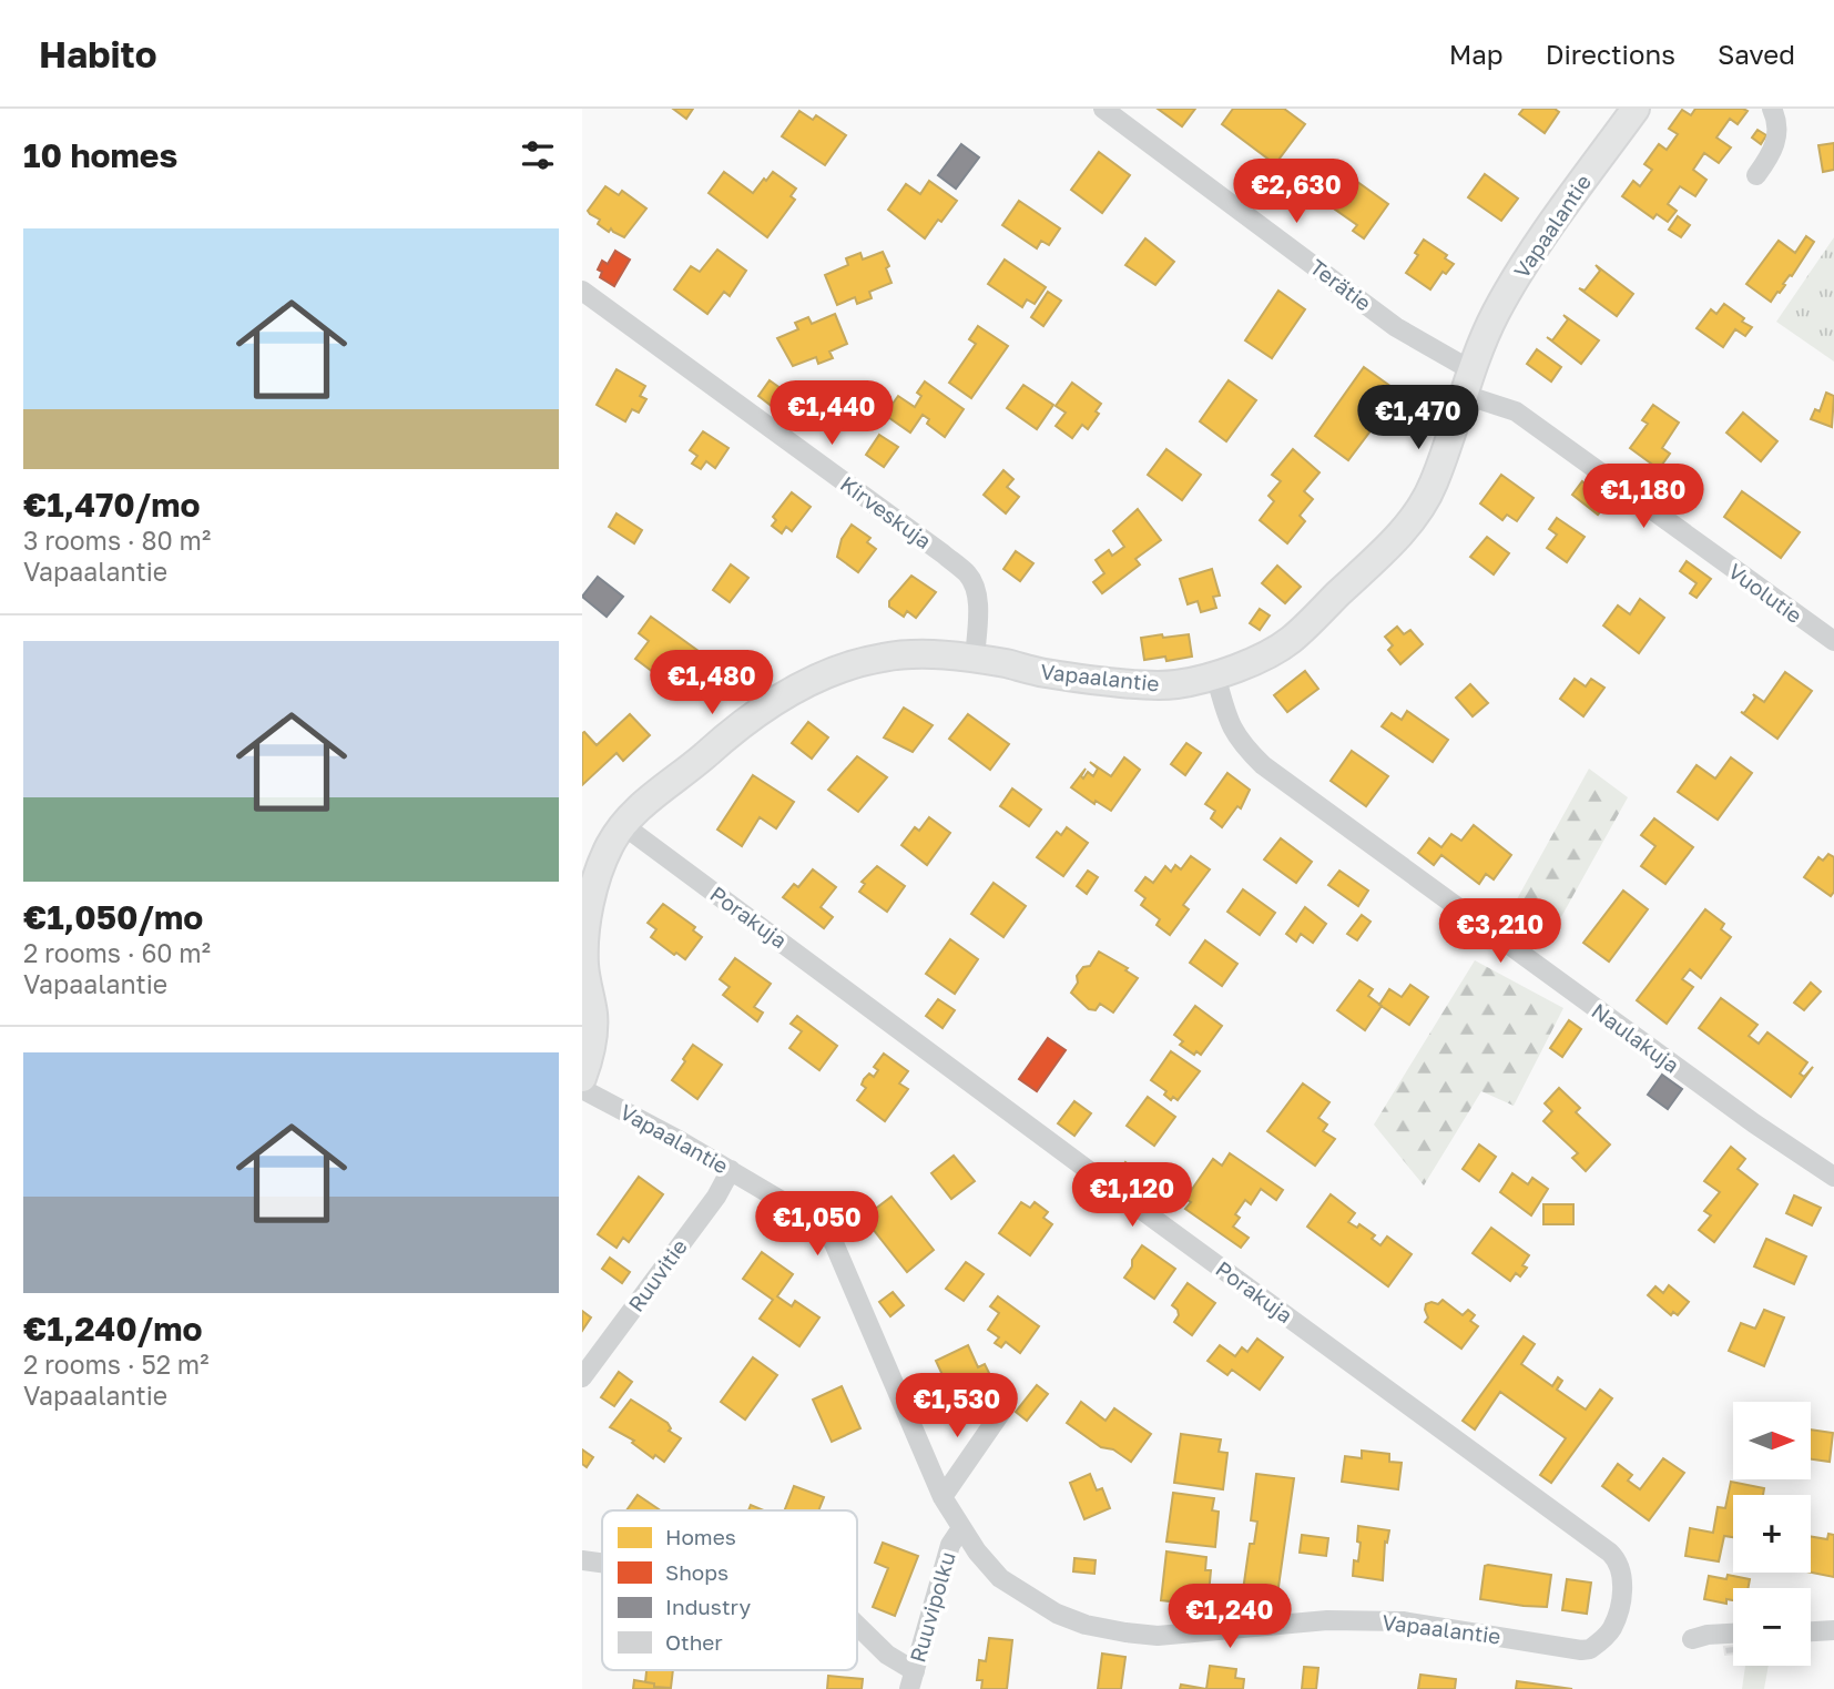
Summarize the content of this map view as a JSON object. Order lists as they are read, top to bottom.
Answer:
{
  "streets": {
    "street": [
      "Vapaalantie",
      "Terätie",
      "Kirveskuja",
      "Vuolutie",
      "Porakuja",
      "Naulakuja",
      "Ruuvitie",
      "Ruuvipolku"
    ]
  },
  "crossings": [
    ["Vapaalantie", "Terätie"],
    ["Vapaalantie", "Kirveskuja"],
    ["Vapaalantie", "Vuolutie"],
    ["Vapaalantie", "Porakuja"],
    ["Vapaalantie", "Naulakuja"],
    ["Vapaalantie", "Ruuvitie"],
    ["Vapaalantie", "Ruuvipolku"],
    ["Terätie", "Vuolutie"]
  ],
  "legend": [
    "Homes",
    "Shops",
    "Industry",
    "Other"
  ],
  "north": "right",
  "page": {
    "header": "Habito",
    "nav": ["Map", "Directions", "Saved"],
    "heading": "10 homes",
    "price": [
      "€2,630",
      "€1,440",
      "€1,470",
      "€1,180",
      "€1,480",
      "€3,210",
      "€1,120",
      "€1,050",
      "€1,530",
      "€1,240"
    ],
    "list": [
      {
        "name": "€1,470/mo",
        "note": "3 rooms · 80 m² · Vapaalantie"
      },
      {
        "name": "€1,050/mo",
        "note": "2 rooms · 60 m² · Vapaalantie"
      },
      {
        "name": "€1,240/mo",
        "note": "2 rooms · 52 m² · Vapaalantie"
      }
    ],
    "map_buttons": ["+", "−"]
  }
}
